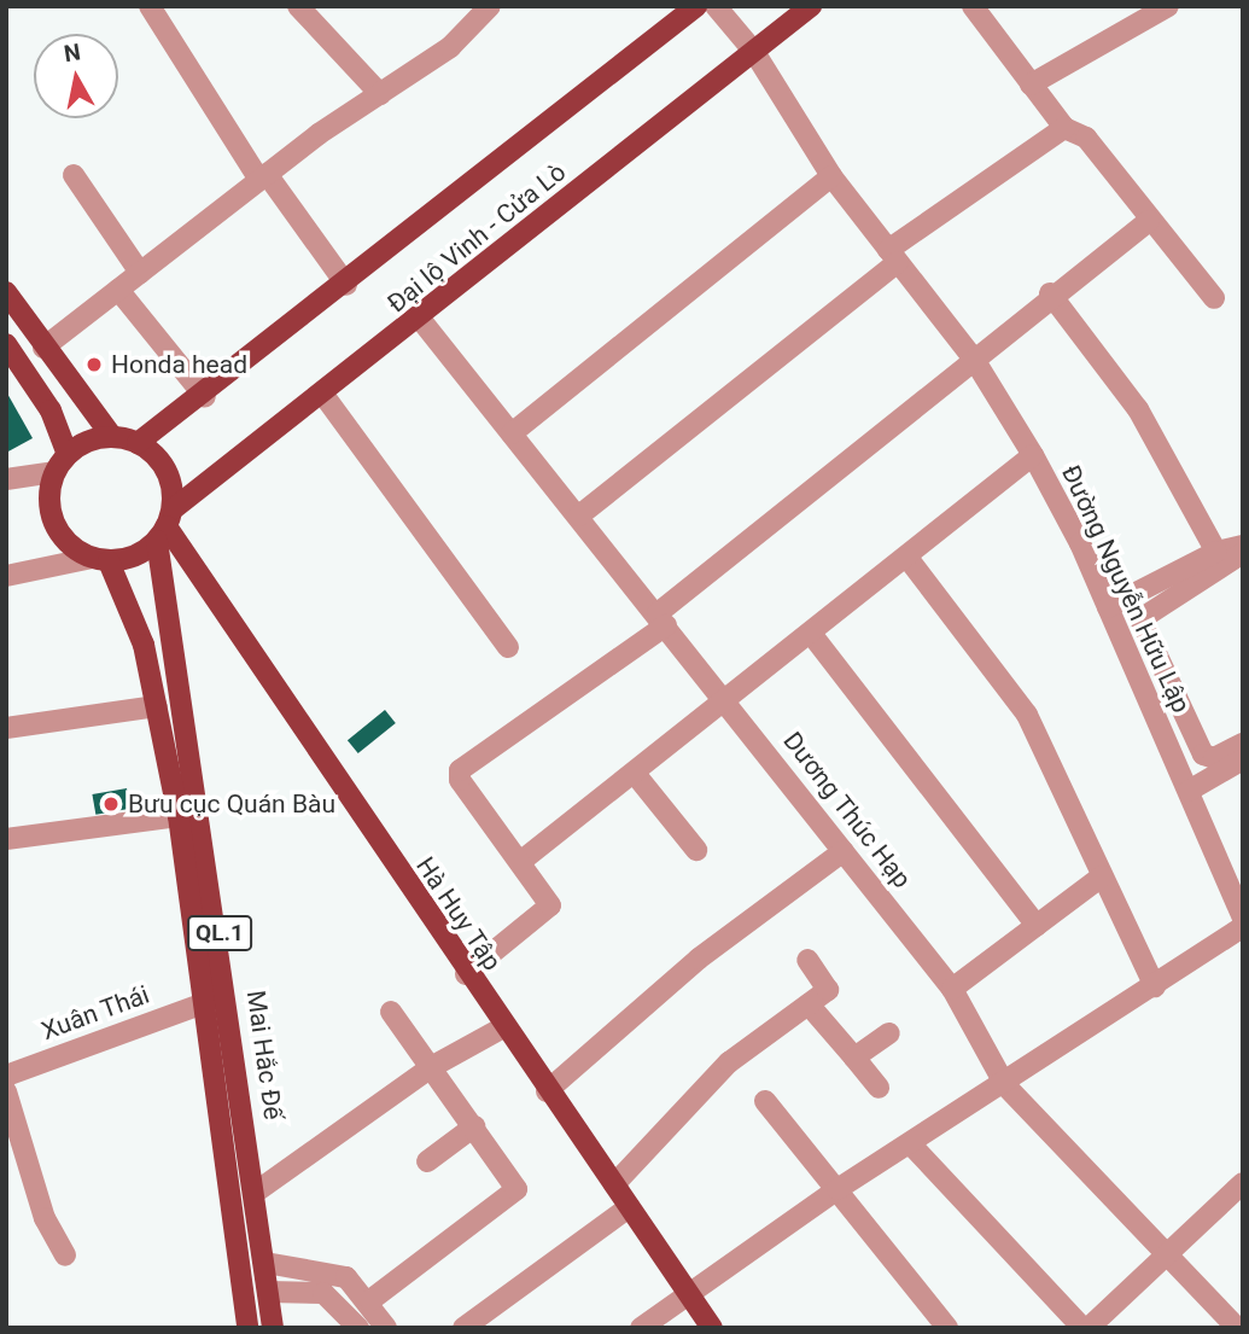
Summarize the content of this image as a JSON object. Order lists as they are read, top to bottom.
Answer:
{
  "streets": {
    "main road": [
      "Đại lộ Vinh - Cửa Lò",
      "Hà Huy Tập",
      "QL.1",
      "Mai Hắc Đế"
    ],
    "street": ["Đường Nguyễn Hữu Lập", "Dương Thúc Hạp", "Xuân Thái"]
  },
  "crossings": [
    ["Đại lộ Vinh - Cửa Lò", "Đường Nguyễn Hữu Lập"],
    ["Đại lộ Vinh - Cửa Lò", "Dương Thúc Hạp"],
    ["Đại lộ Vinh - Cửa Lò", "Hà Huy Tập"],
    ["Đại lộ Vinh - Cửa Lò", "QL.1"],
    ["Đại lộ Vinh - Cửa Lò", "Mai Hắc Đế"],
    ["Hà Huy Tập", "QL.1"],
    ["Hà Huy Tập", "Mai Hắc Đế"],
    ["QL.1", "Mai Hắc Đế"],
    ["Xuân Thái", "Mai Hắc Đế"]
  ],
  "places": ["Honda head", "Bưu cục Quán Bàu"],
  "north": "top"
}
